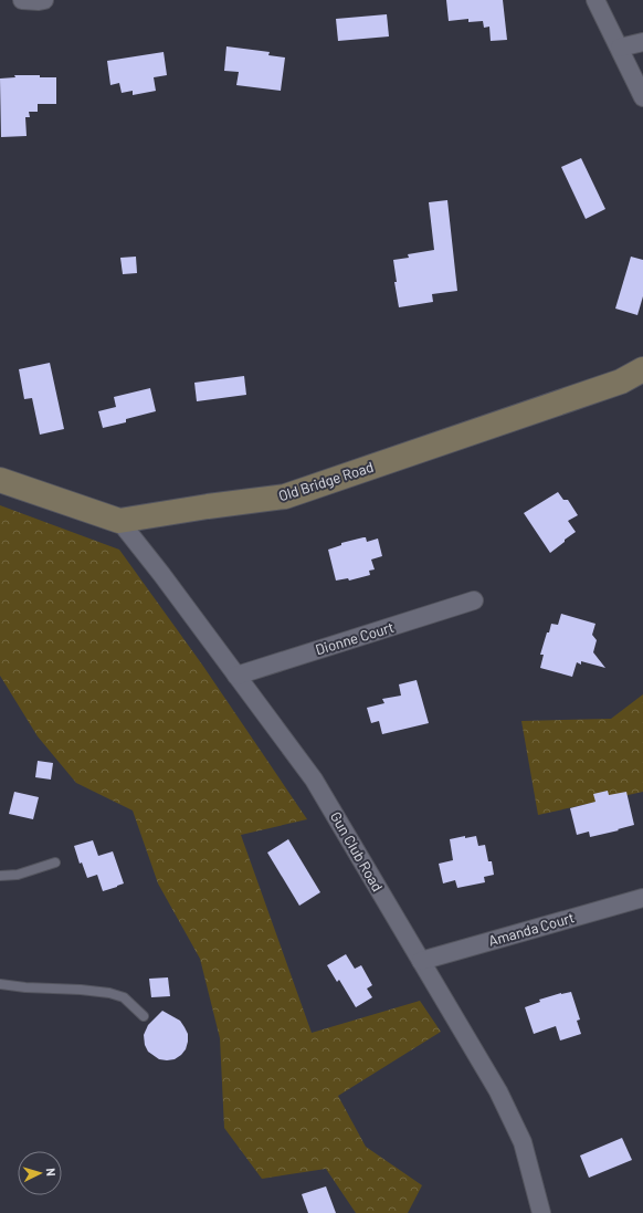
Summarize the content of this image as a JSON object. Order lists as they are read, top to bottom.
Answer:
{
  "streets": {
    "street": [
      "Old Bridge Road",
      "Dionne Court",
      "Gun Club Road",
      "Amanda Court"
    ]
  },
  "crossings": [
    ["Old Bridge Road", "Gun Club Road"],
    ["Dionne Court", "Gun Club Road"],
    ["Gun Club Road", "Amanda Court"]
  ],
  "north": "right"
}
